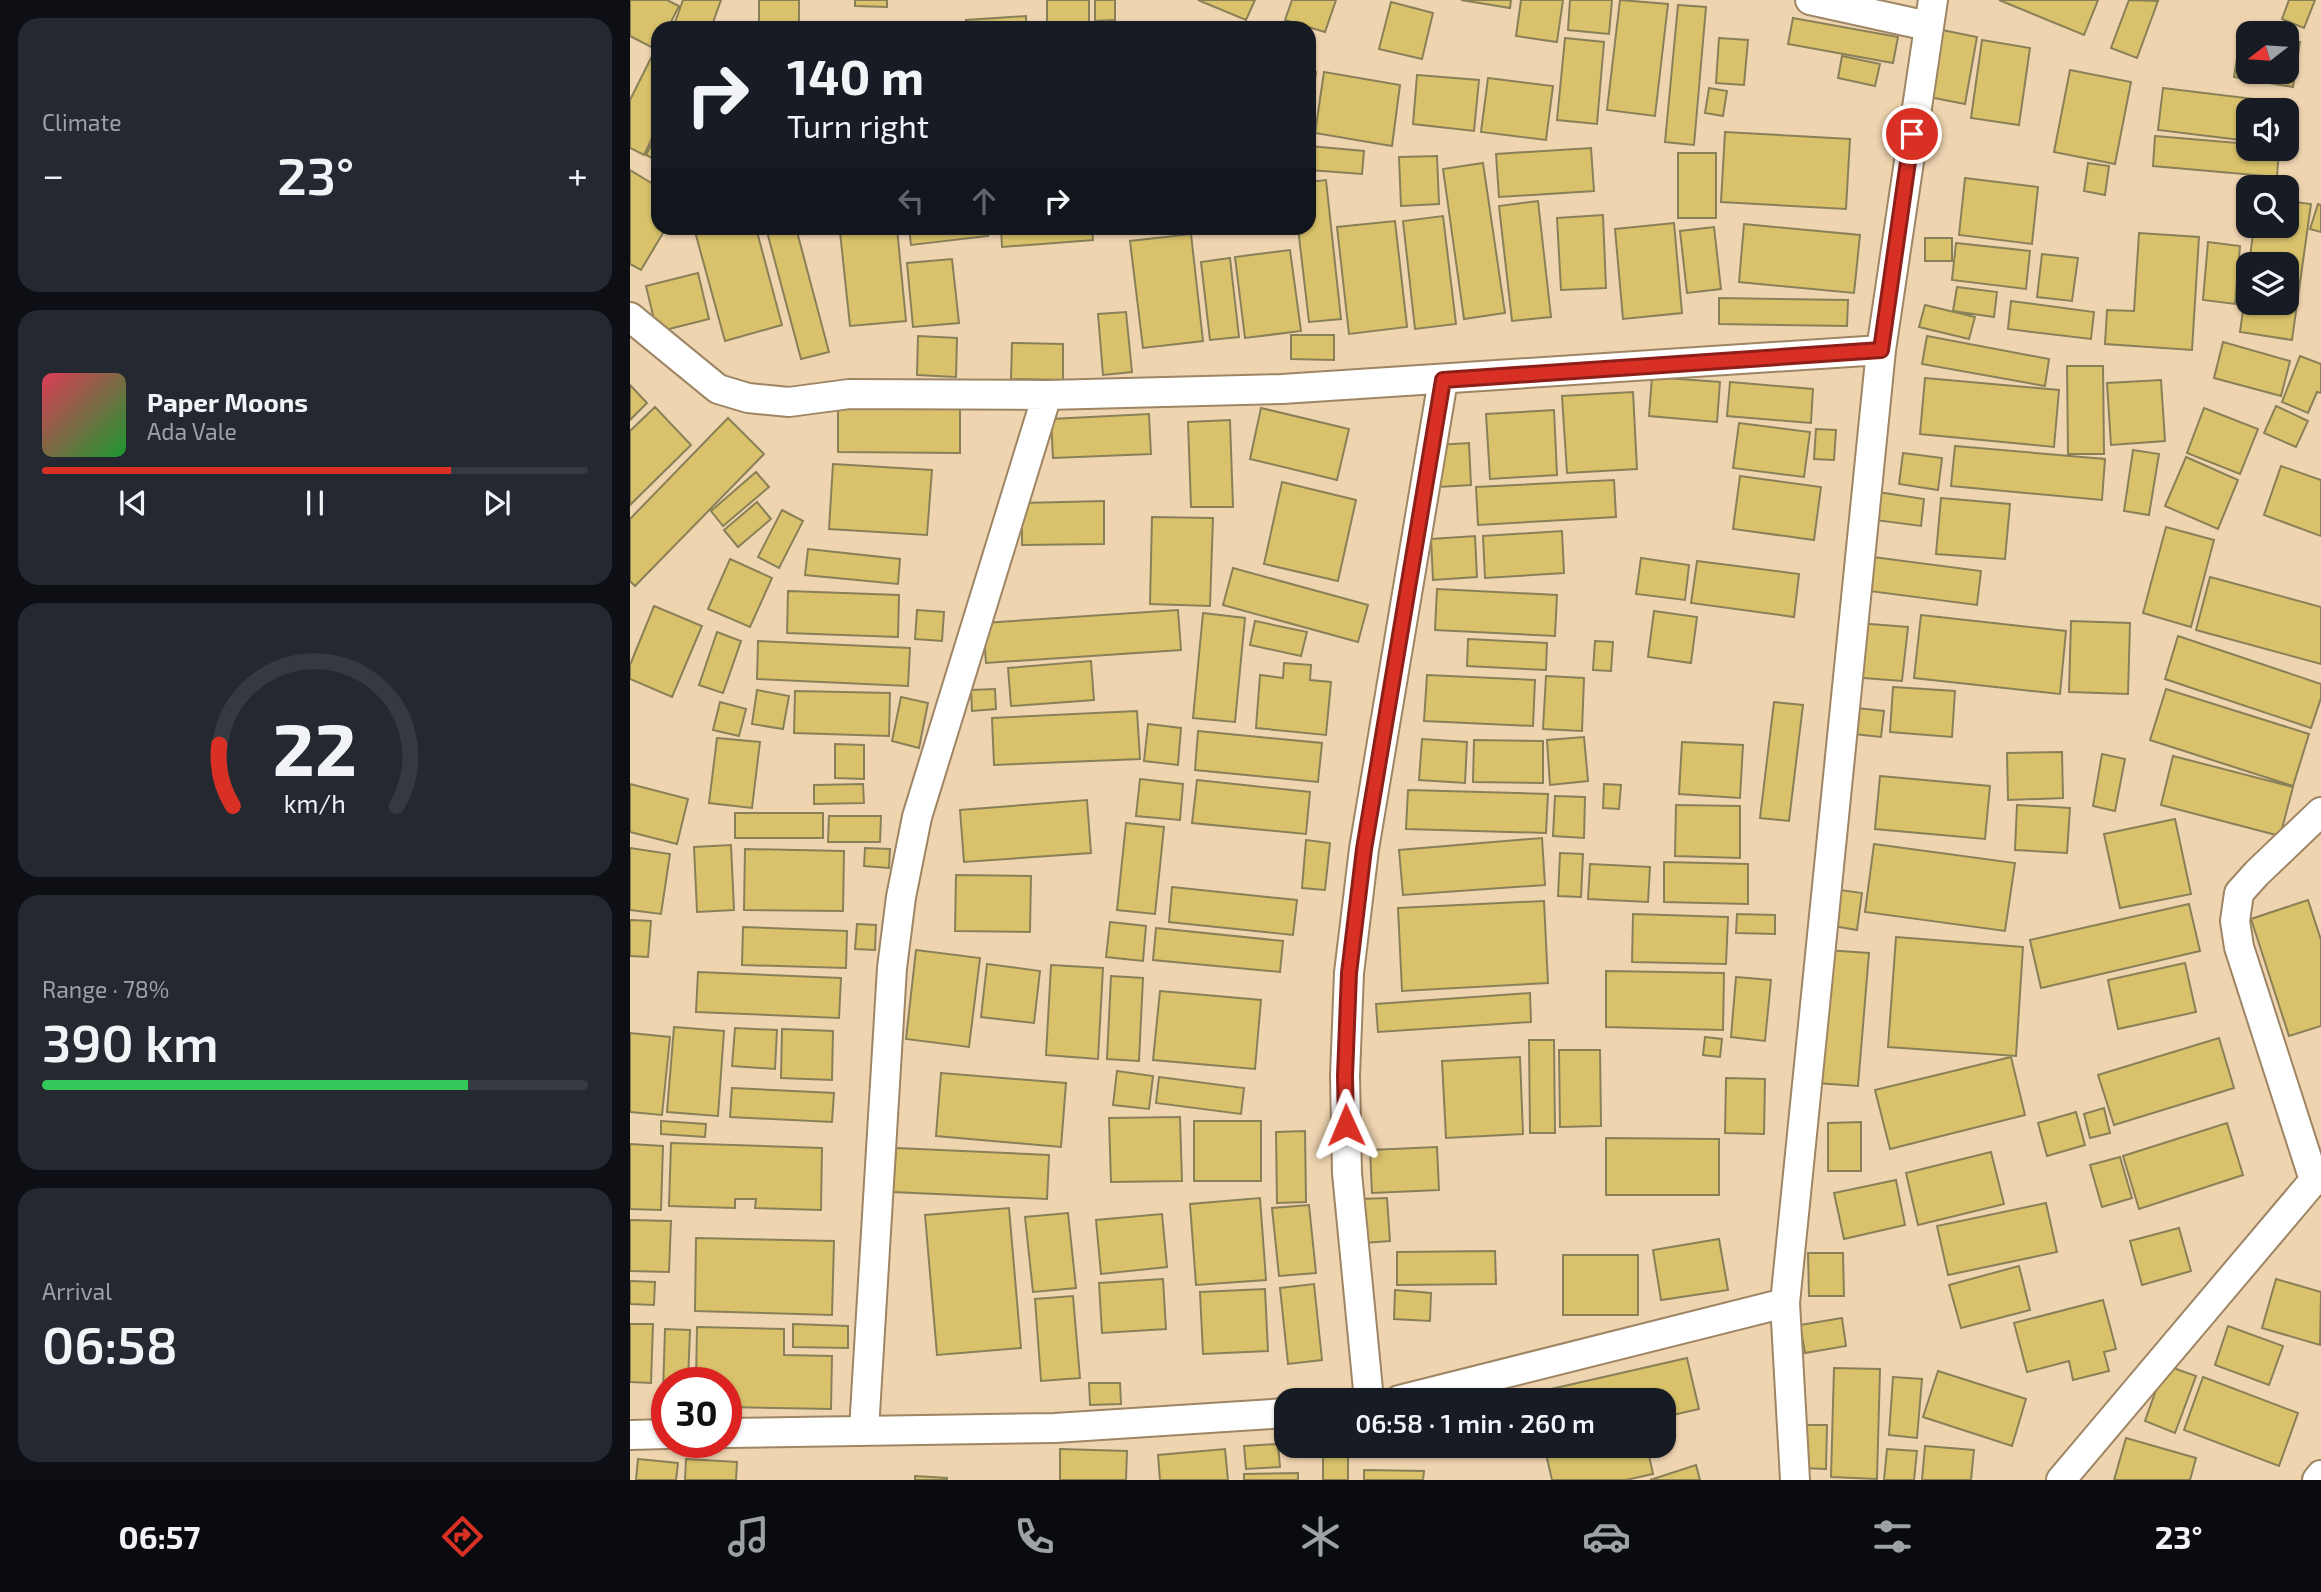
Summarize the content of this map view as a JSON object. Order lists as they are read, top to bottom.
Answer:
{
  "north": "left",
  "page": {
    "tile": [
      "Climate",
      ["Range · 78%", "390 km"],
      ["Arrival", "06:58"]
    ],
    "turn": ["140 m", "Turn right"],
    "heat": ["−", "23°", "+"],
    "song": ["Paper Moons", "Ada Vale"],
    "limit": "30",
    "trip": "06:58 · 1 min · 260 m",
    "tabs": ["06:57", "23°"],
    "gauge": ["22", "km/h"]
  }
}
